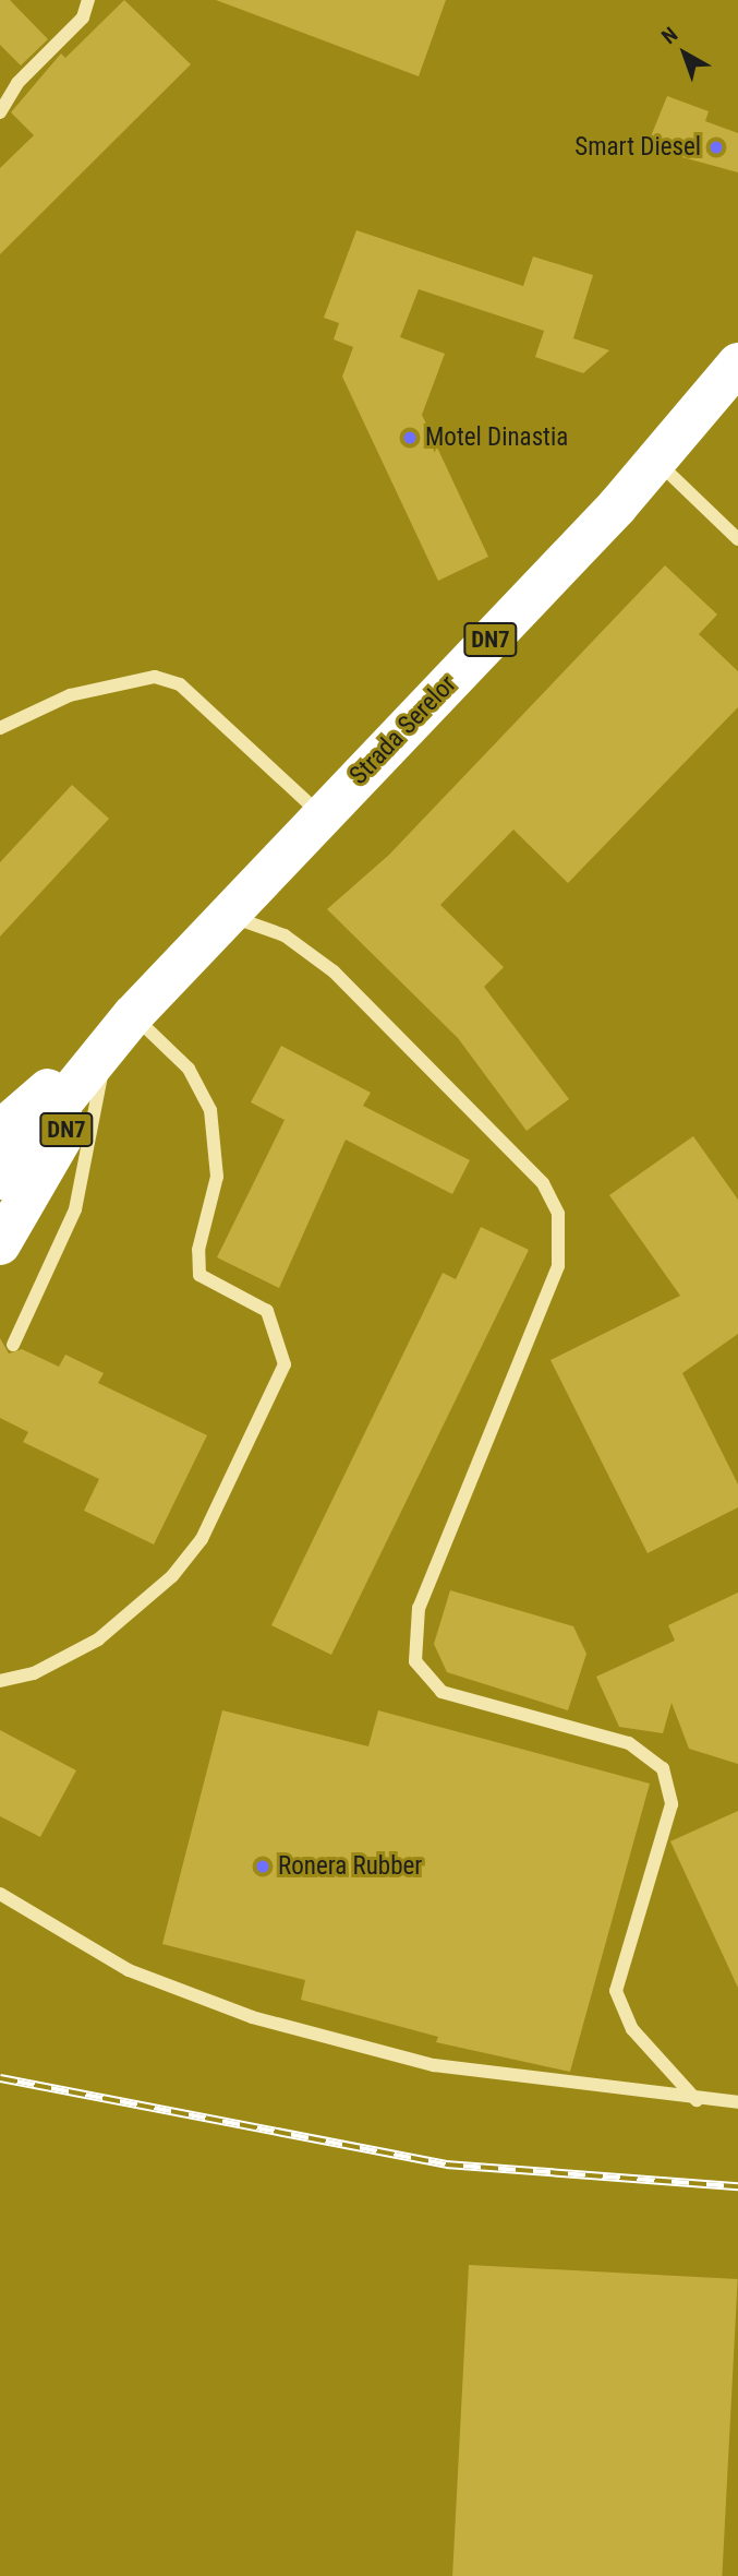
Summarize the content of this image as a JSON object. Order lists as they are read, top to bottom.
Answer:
{
  "streets": {
    "highway": ["DN7", "Strada Serelor"]
  },
  "crossings": [
    ["DN7", "Strada Serelor"]
  ],
  "places": ["Smart Diesel", "Motel Dinastia", "Ronera Rubber"],
  "north": "top left"
}
